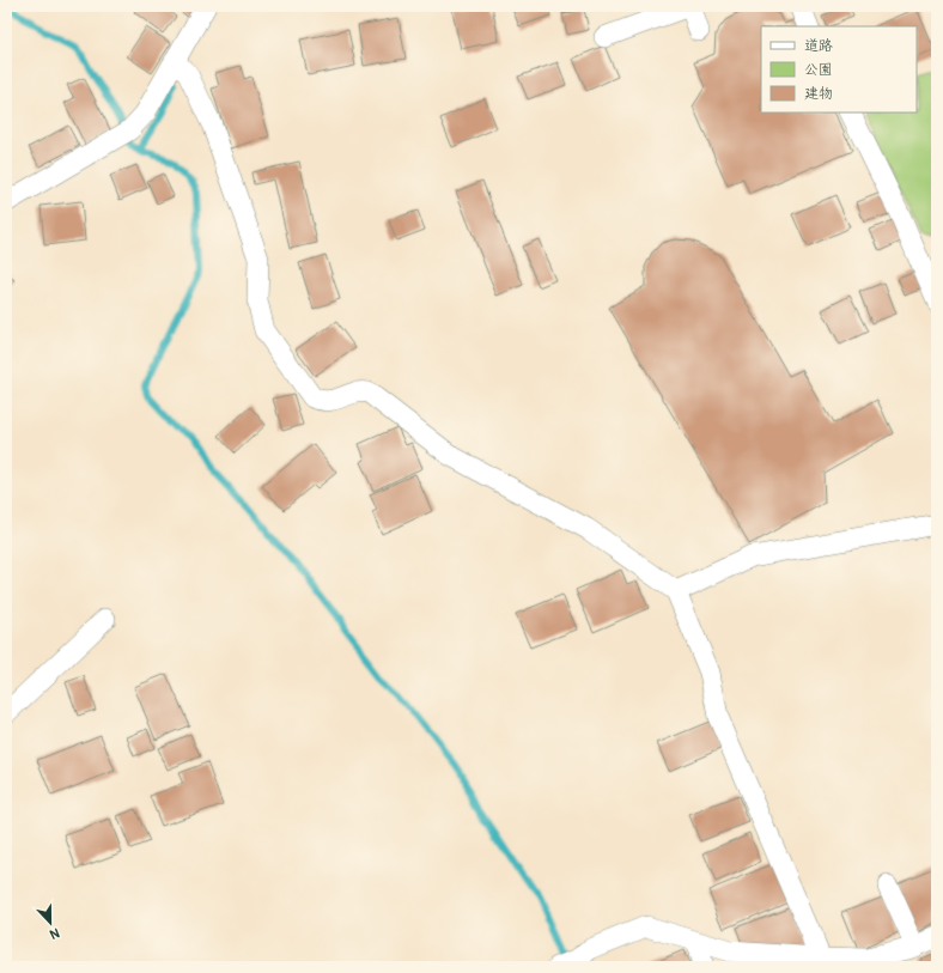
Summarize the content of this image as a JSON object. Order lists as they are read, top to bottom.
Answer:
{
  "legend": ["道路", "公園", "建物"],
  "north": "bottom"
}
